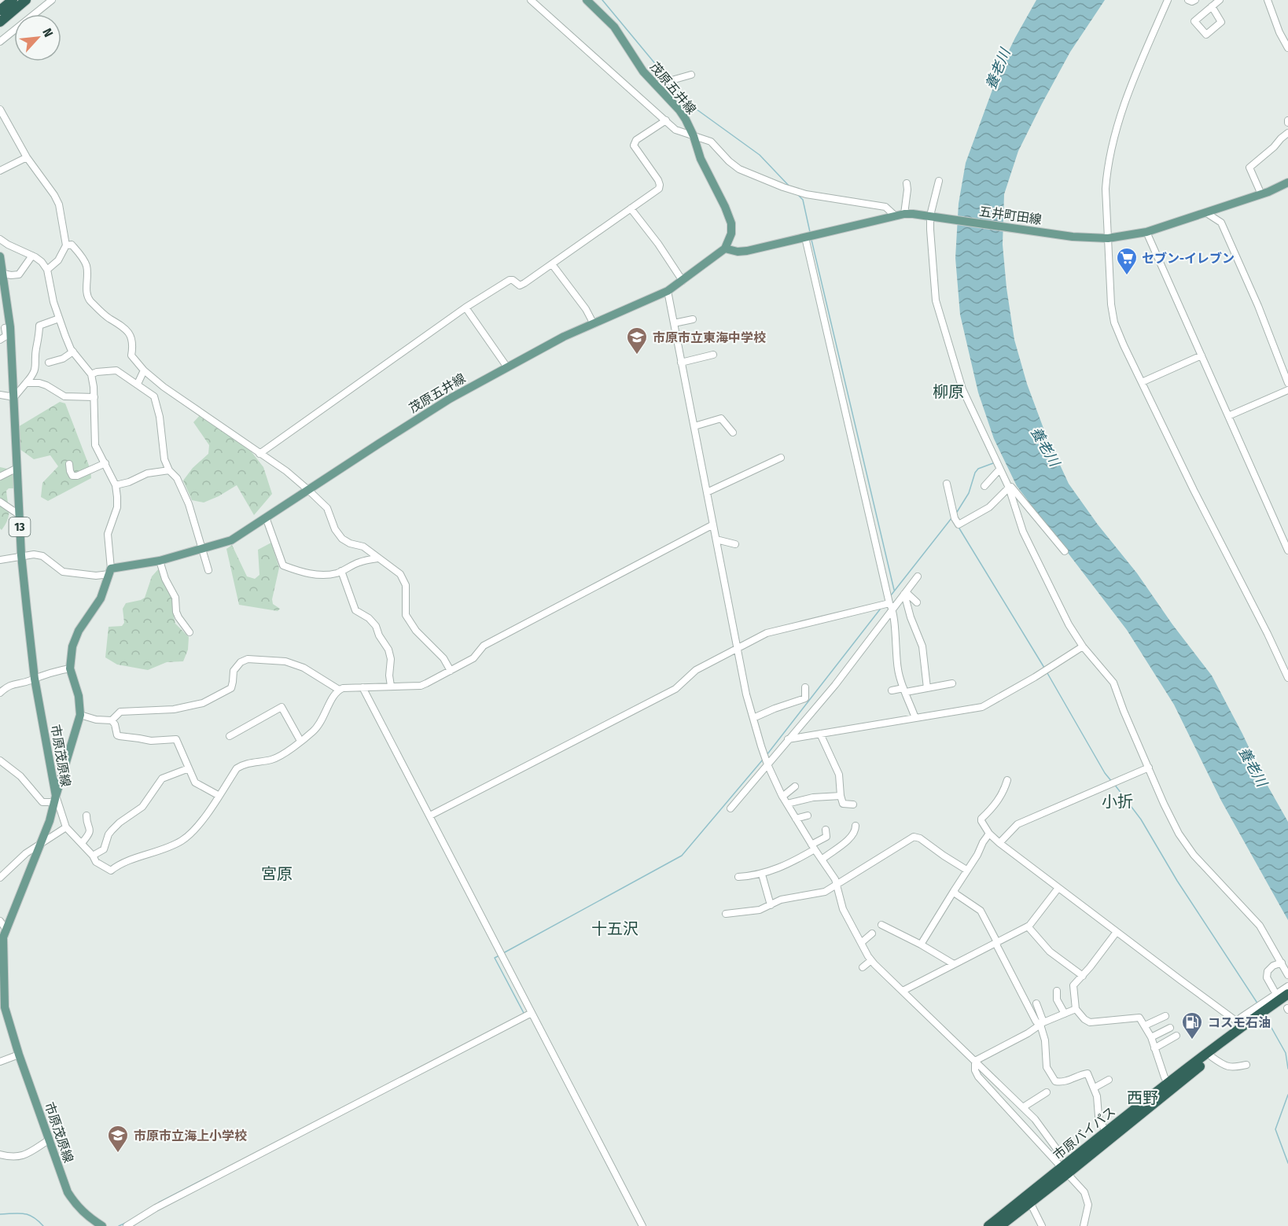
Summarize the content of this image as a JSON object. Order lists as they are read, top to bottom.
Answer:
{
  "streets": {
    "highway": ["市原バイパス"],
    "main road": [
      "茂原五井線",
      "五井町田線",
      "13",
      "市原茂原線"
    ]
  },
  "crossings": [
    ["茂原五井線", "五井町田線"]
  ],
  "districts": [
    "柳原",
    "小折",
    "宮原",
    "十五沢",
    "西野"
  ],
  "water": ["養老川"],
  "places": {
    "supermarket": ["セブン-イレブン"],
    "school or university": ["市原市立東海中学校", "市原市立海上小学校"],
    "fuel station": ["コスモ石油"]
  },
  "north": "top right"
}
